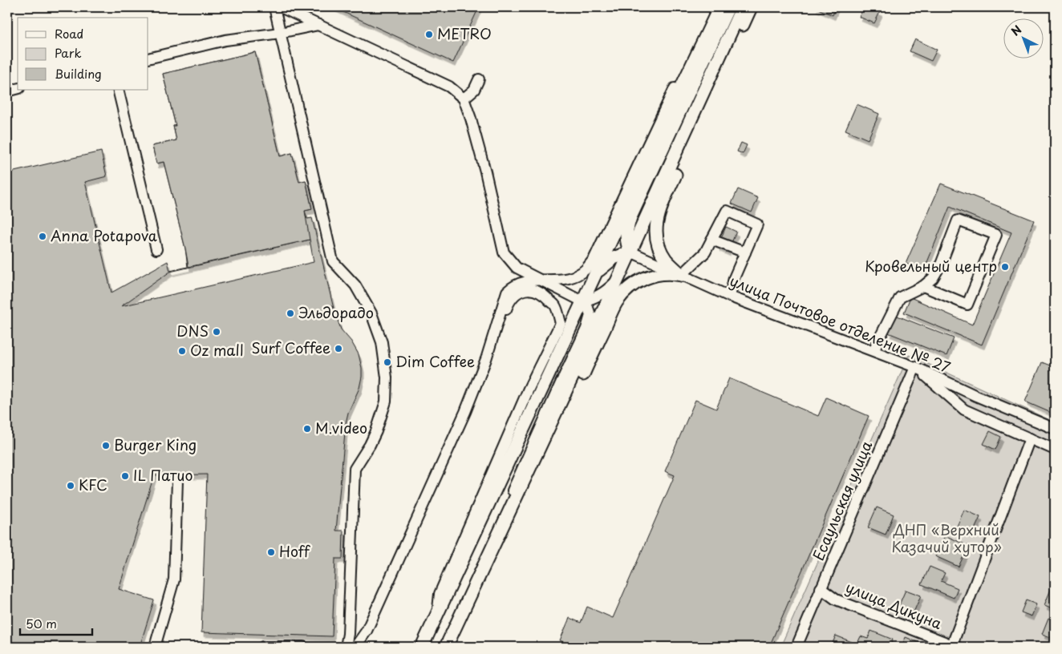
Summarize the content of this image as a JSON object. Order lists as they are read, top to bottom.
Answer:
{
  "streets": {
    "street": ["улица Почтовое отделение № 27", "Есаульская улица", "улица Дикуна"]
  },
  "crossings": [
    ["улица Почтовое отделение № 27", "Есаульская улица"],
    ["Есаульская улица", "улица Дикуна"]
  ],
  "parks": ["ДНП «Верхний Казачий хутор»"],
  "places": [
    "METRO",
    "Anna Potapova",
    "Кровельный центр",
    "Эльдорадо",
    "DNS",
    "Surf Coffee",
    "Oz mall",
    "Dim Coffee",
    "M.video",
    "Burger King",
    "IL Патио",
    "KFC",
    "Hoff"
  ],
  "legend": ["Road", "Park", "Building"],
  "scale_bar": "50 m",
  "north": "top left"
}
